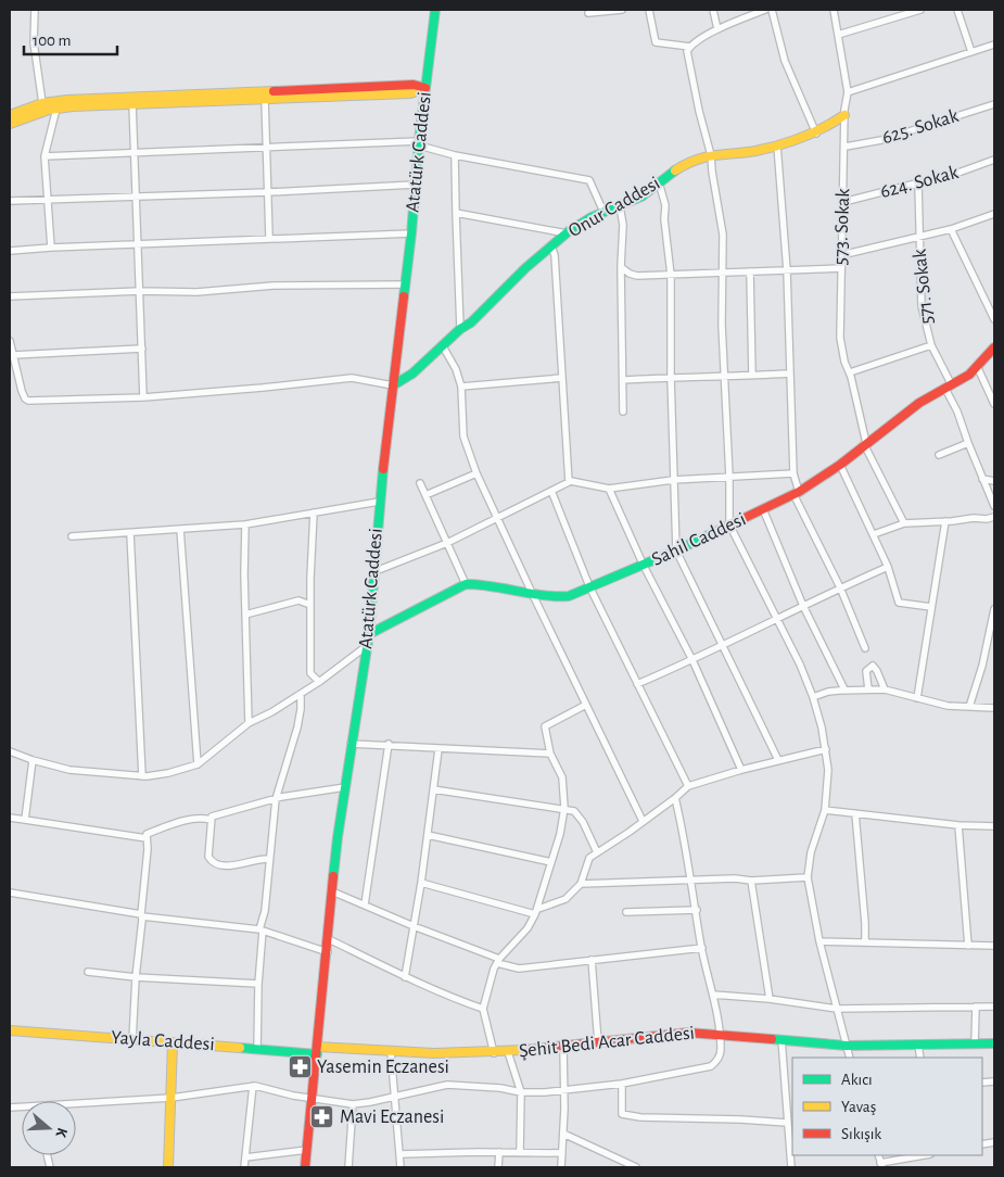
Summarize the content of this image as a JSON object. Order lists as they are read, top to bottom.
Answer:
{
  "streets": {
    "street": [
      "625. Sokak",
      "Atatürk Caddesi",
      "624. Sokak",
      "Onur Caddesi",
      "573. Sokak",
      "571. Sokak",
      "Sahil Caddesi",
      "Yayla Caddesi",
      "Şehit Bedi Acar Caddesi"
    ]
  },
  "crossings": [
    ["625. Sokak", "573. Sokak"],
    ["Atatürk Caddesi", "Onur Caddesi"],
    ["Atatürk Caddesi", "Yayla Caddesi"],
    ["Atatürk Caddesi", "Şehit Bedi Acar Caddesi"],
    ["624. Sokak", "573. Sokak"],
    ["624. Sokak", "571. Sokak"],
    ["Onur Caddesi", "573. Sokak"],
    ["573. Sokak", "Sahil Caddesi"],
    ["571. Sokak", "Sahil Caddesi"],
    ["Yayla Caddesi", "Şehit Bedi Acar Caddesi"]
  ],
  "places": {
    "pharmacy": ["Yasemin Eczanesi", "Mavi Eczanesi"]
  },
  "legend": ["Akıcı", "Yavaş", "Sıkışık"],
  "scale_bar": "100 m",
  "north": "right"
}
